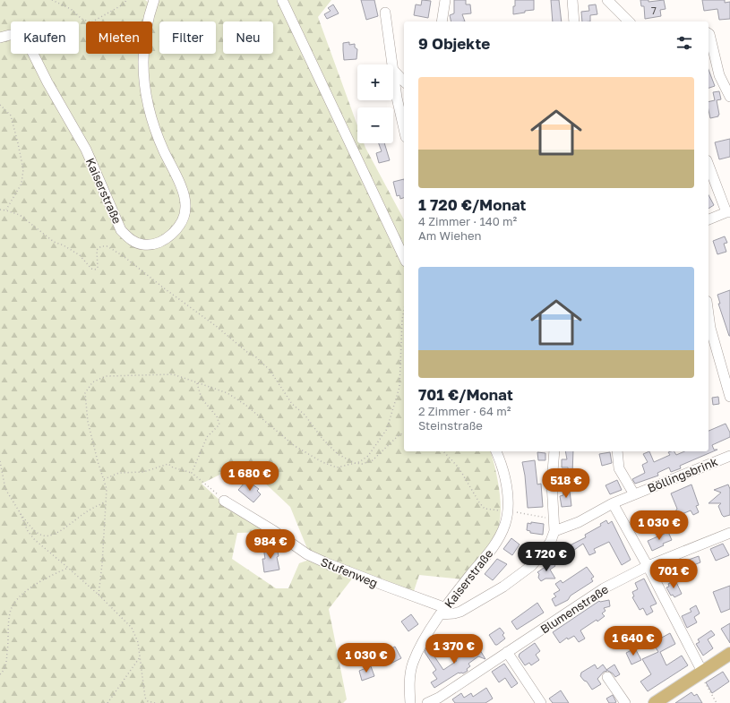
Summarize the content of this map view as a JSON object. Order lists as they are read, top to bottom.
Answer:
{
  "streets": {
    "street": [
      "Kaiserstraße",
      "Böllingsbrink",
      "Stufenweg",
      "Blumenstraße"
    ]
  },
  "crossings": [
    ["Kaiserstraße", "Stufenweg"]
  ],
  "house_numbers": ["7"],
  "page": {
    "chip": [
      "Kaufen",
      "Mieten",
      "Filter",
      "Neu"
    ],
    "heading": "9 Objekte",
    "map_buttons": ["+", "−"],
    "list": [
      {
        "name": "1 720 €/Monat",
        "note": "4 Zimmer · 140 m² · Am Wiehen"
      },
      {
        "name": "701 €/Monat",
        "note": "2 Zimmer · 64 m² · Steinstraße"
      }
    ],
    "price": [
      "1 680 €",
      "518 €",
      "1 030 €",
      "984 €",
      "1 720 €",
      "701 €",
      "1 640 €",
      "1 370 €",
      "1 030 €"
    ]
  }
}
